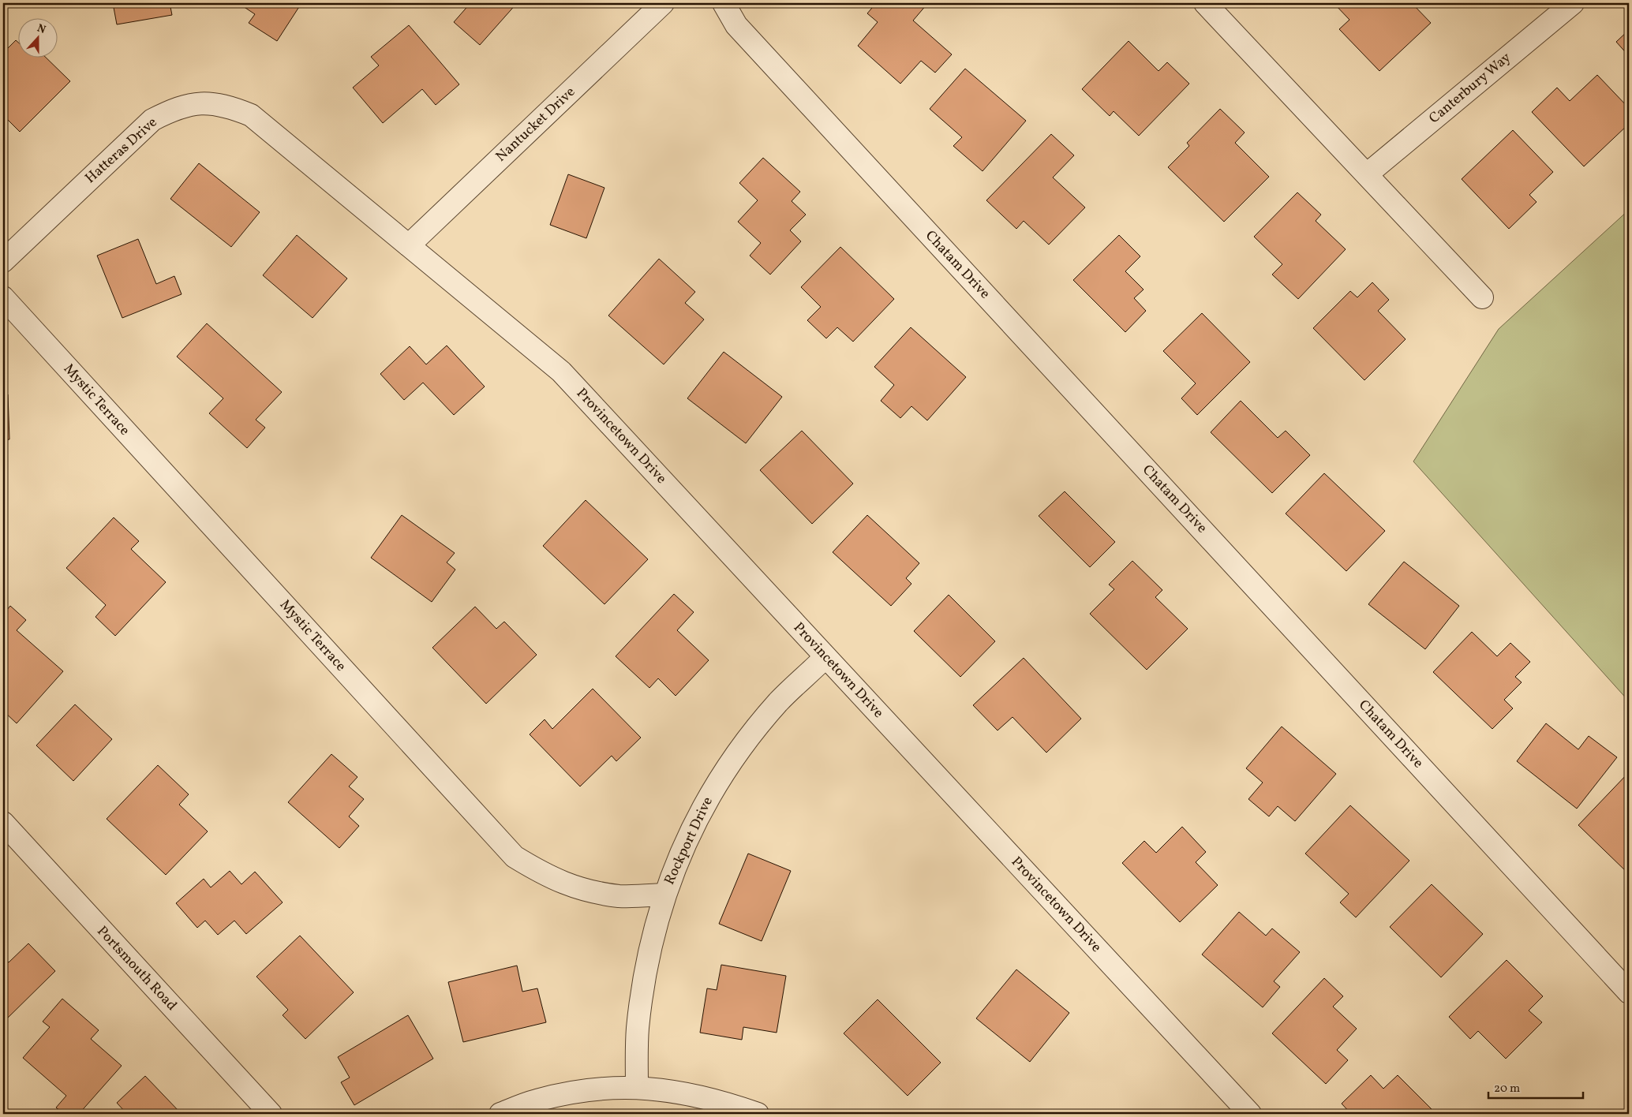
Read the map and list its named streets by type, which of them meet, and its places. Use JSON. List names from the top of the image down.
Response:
{
  "streets": {
    "street": [
      "Canterbury Way",
      "Nantucket Drive",
      "Hatteras Drive",
      "Chatam Drive",
      "Mystic Terrace",
      "Provincetown Drive",
      "Rockport Drive",
      "Portsmouth Road"
    ]
  },
  "crossings": [
    ["Nantucket Drive", "Hatteras Drive"],
    ["Nantucket Drive", "Provincetown Drive"],
    ["Hatteras Drive", "Provincetown Drive"],
    ["Mystic Terrace", "Rockport Drive"],
    ["Provincetown Drive", "Rockport Drive"]
  ],
  "scale_bar": "20 m",
  "north": "top"
}
